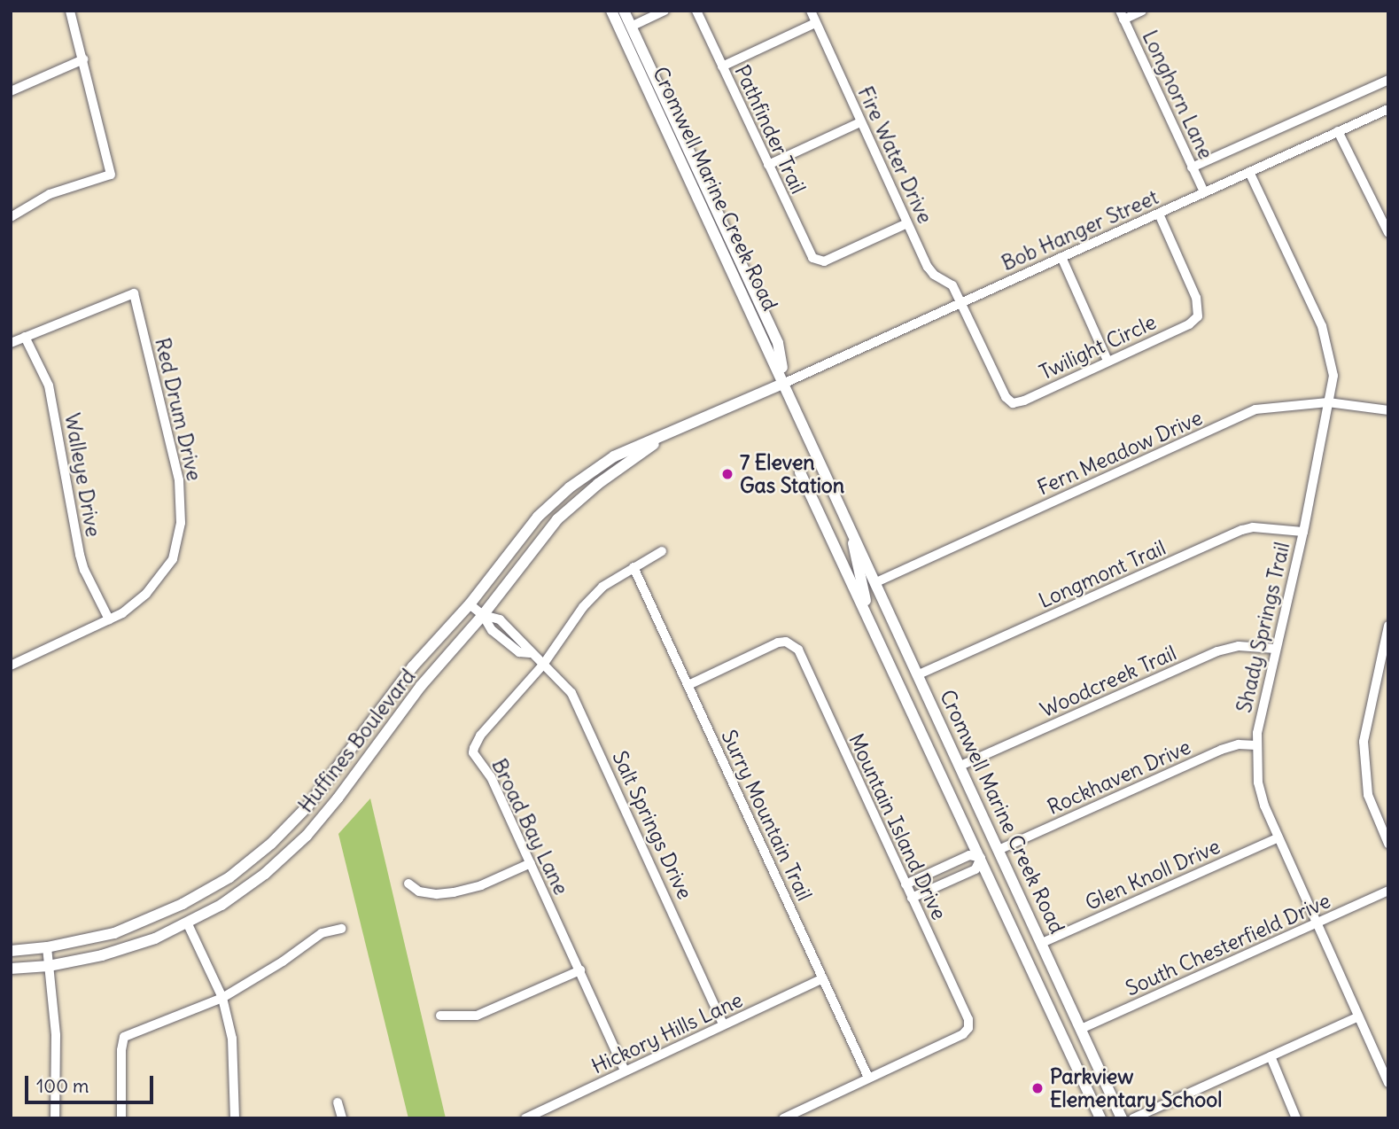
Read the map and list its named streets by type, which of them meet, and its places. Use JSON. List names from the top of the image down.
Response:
{
  "streets": {
    "main road": ["Cromwell Marine Creek Road", "Huffines Boulevard"],
    "street": [
      "Longhorn Lane",
      "Pathfinder Trail",
      "Fire Water Drive",
      "Bob Hanger Street",
      "Twilight Circle",
      "Red Drum Drive",
      "Fern Meadow Drive",
      "Walleye Drive",
      "Longmont Trail",
      "Shady Springs Trail",
      "Woodcreek Trail",
      "Rockhaven Drive",
      "Surry Mountain Trail",
      "Salt Springs Drive",
      "Broad Bay Lane",
      "Mountain Island Drive",
      "Glen Knoll Drive",
      "South Chesterfield Drive",
      "Hickory Hills Lane"
    ]
  },
  "crossings": [
    ["Longhorn Lane", "Bob Hanger Street"],
    ["Pathfinder Trail", "Fire Water Drive"],
    ["Fire Water Drive", "Bob Hanger Street"],
    ["Fire Water Drive", "Twilight Circle"],
    ["Cromwell Marine Creek Road", "Bob Hanger Street"],
    ["Cromwell Marine Creek Road", "Fern Meadow Drive"],
    ["Cromwell Marine Creek Road", "Longmont Trail"],
    ["Cromwell Marine Creek Road", "Woodcreek Trail"],
    ["Cromwell Marine Creek Road", "Huffines Boulevard"],
    ["Cromwell Marine Creek Road", "Rockhaven Drive"],
    ["Cromwell Marine Creek Road", "Glen Knoll Drive"],
    ["Cromwell Marine Creek Road", "South Chesterfield Drive"],
    ["Bob Hanger Street", "Twilight Circle"],
    ["Bob Hanger Street", "Shady Springs Trail"],
    ["Bob Hanger Street", "Huffines Boulevard"],
    ["Red Drum Drive", "Walleye Drive"],
    ["Fern Meadow Drive", "Shady Springs Trail"],
    ["Longmont Trail", "Shady Springs Trail"],
    ["Shady Springs Trail", "Woodcreek Trail"],
    ["Shady Springs Trail", "Rockhaven Drive"],
    ["Shady Springs Trail", "Glen Knoll Drive"],
    ["Shady Springs Trail", "South Chesterfield Drive"],
    ["Huffines Boulevard", "Salt Springs Drive"],
    ["Surry Mountain Trail", "Broad Bay Lane"],
    ["Surry Mountain Trail", "Mountain Island Drive"],
    ["Surry Mountain Trail", "Hickory Hills Lane"],
    ["Salt Springs Drive", "Broad Bay Lane"],
    ["Salt Springs Drive", "Hickory Hills Lane"],
    ["Broad Bay Lane", "Hickory Hills Lane"]
  ],
  "places": ["7 Eleven Gas Station", "Parkview Elementary School"],
  "scale_bar": "100 m"
}
